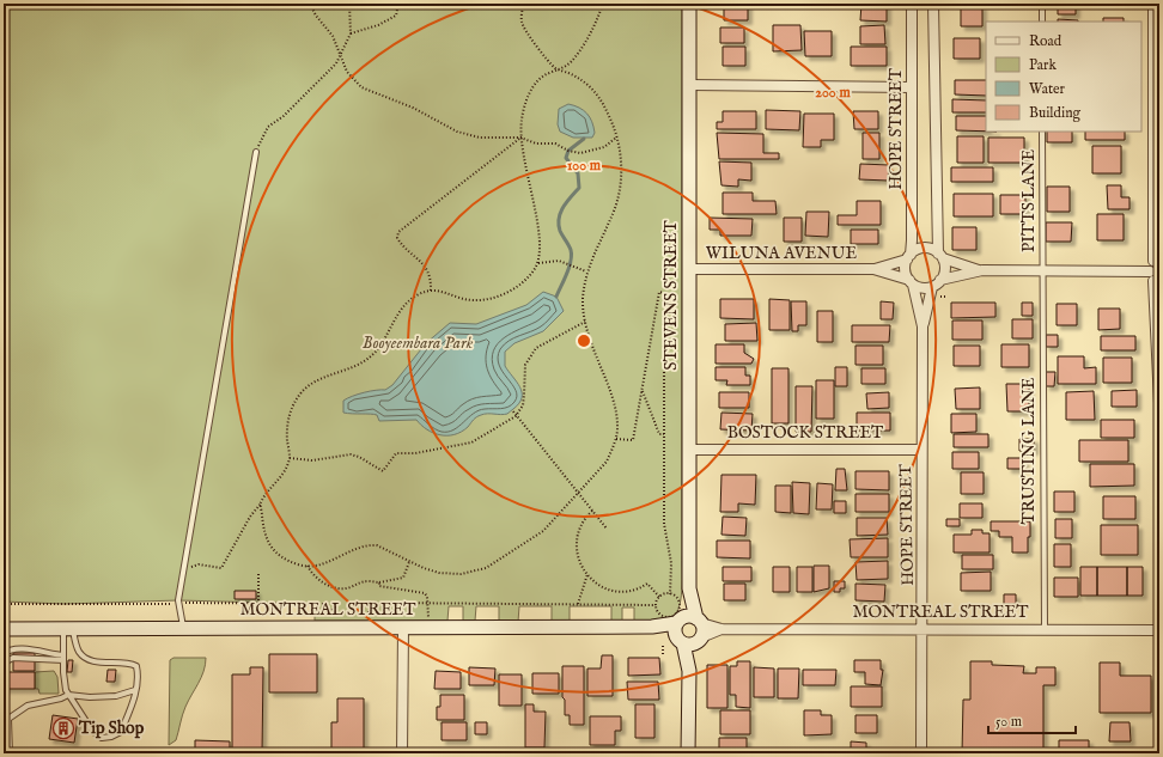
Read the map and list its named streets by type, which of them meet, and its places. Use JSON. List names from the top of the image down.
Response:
{
  "streets": {
    "street": [
      "HOPE STREET",
      "WILUNA AVENUE",
      "STEVENS STREET",
      "BOSTOCK STREET",
      "MONTREAL STREET"
    ],
    "lane": ["PITTS LANE", "TRUSTING LANE"]
  },
  "crossings": [
    ["HOPE STREET", "WILUNA AVENUE"],
    ["HOPE STREET", "BOSTOCK STREET"],
    ["HOPE STREET", "MONTREAL STREET"],
    ["PITTS LANE", "TRUSTING LANE"],
    ["WILUNA AVENUE", "STEVENS STREET"],
    ["STEVENS STREET", "BOSTOCK STREET"],
    ["STEVENS STREET", "MONTREAL STREET"],
    ["TRUSTING LANE", "MONTREAL STREET"]
  ],
  "parks": ["Booyeembara Park"],
  "places": {
    "building": ["Tip Shop"]
  },
  "legend": [
    "Road",
    "Park",
    "Water",
    "Building"
  ],
  "scale_bar": "50 m",
  "rings": ["200 m", "100 m"]
}
